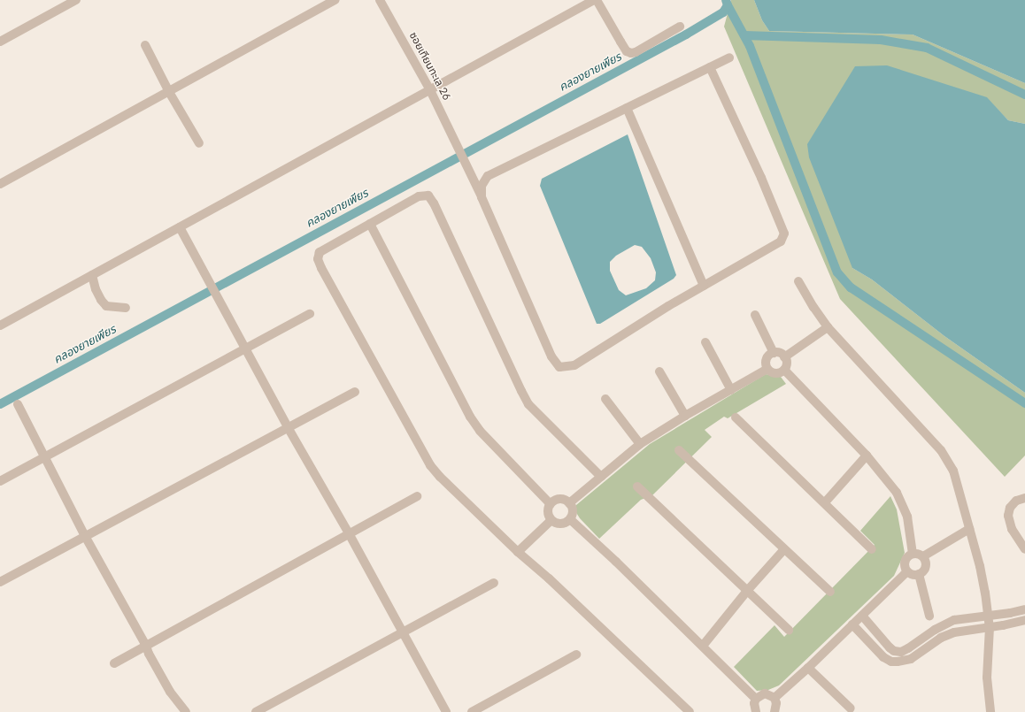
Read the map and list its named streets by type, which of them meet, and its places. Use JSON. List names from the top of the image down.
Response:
{
  "streets": {
    "street": ["ซอยเทียนทะเล 26"]
  },
  "water": ["คลองยายเพียร"]
}
